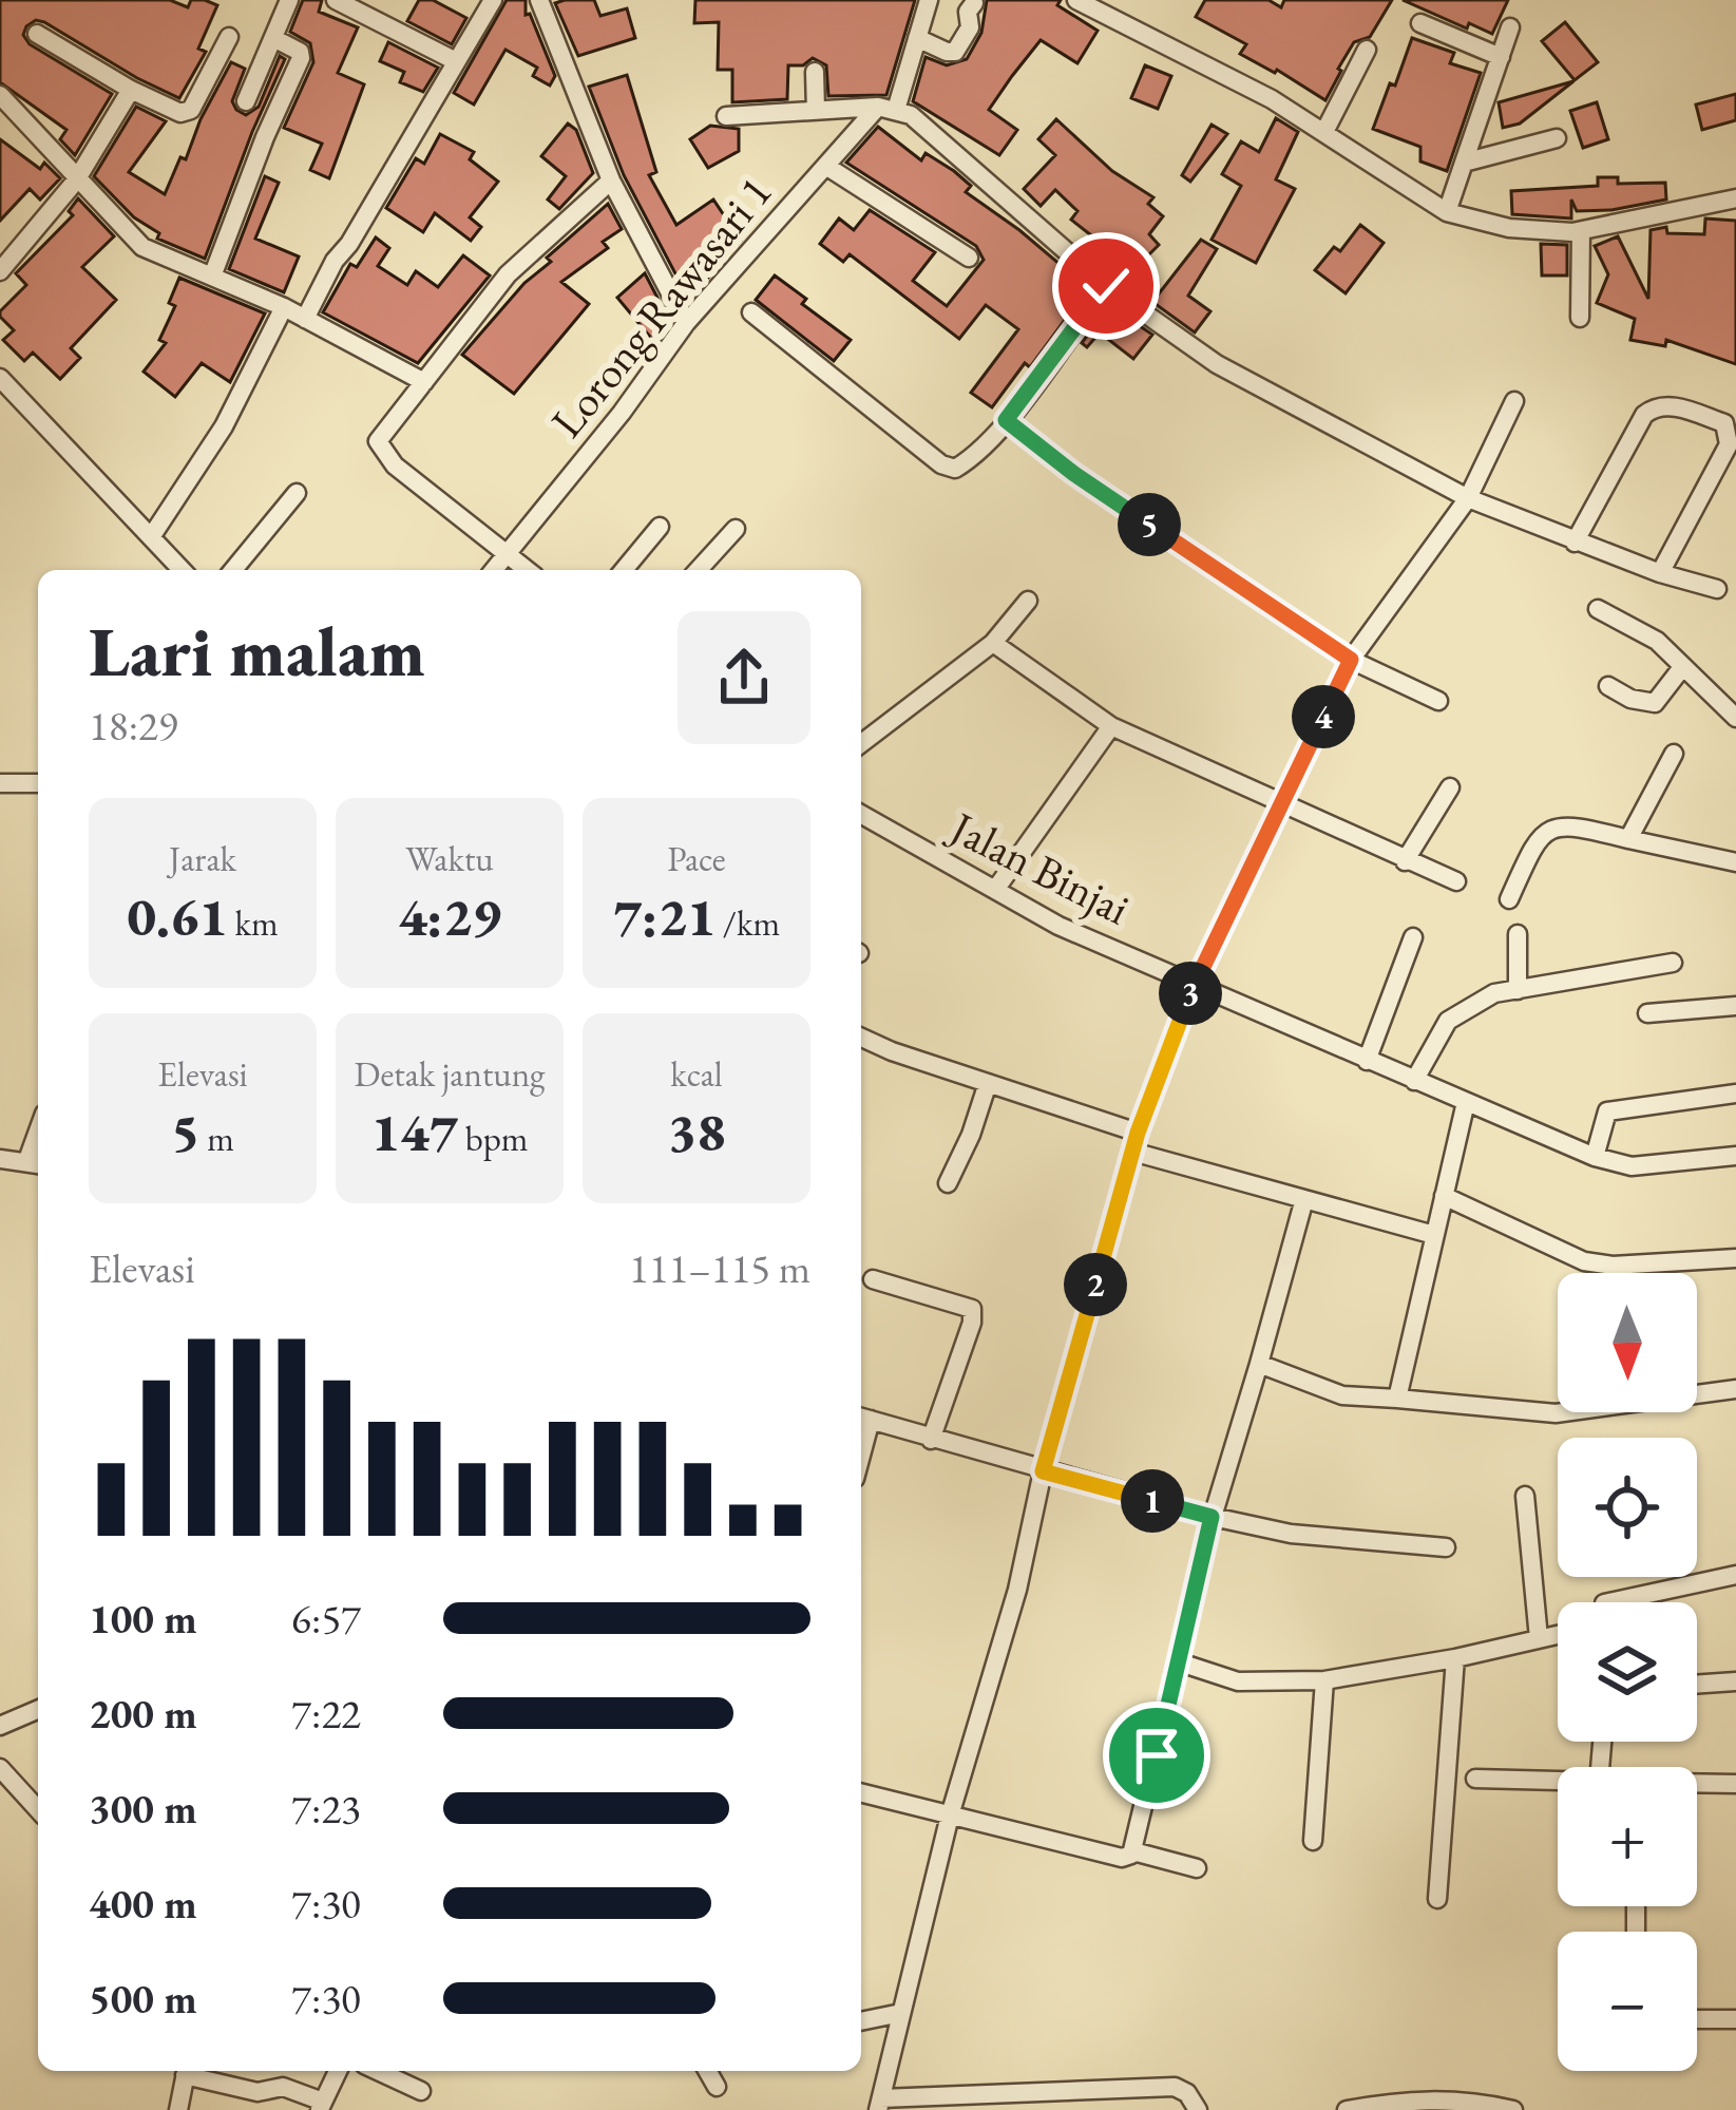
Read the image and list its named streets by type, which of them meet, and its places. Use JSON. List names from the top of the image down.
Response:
{
  "streets": {
    "street": ["Lorong Rawasari 1", "Jalan Binjai"]
  },
  "north": "bottom",
  "page": {
    "pins": [
      "5",
      "4",
      "3",
      "2",
      "1"
    ],
    "heading": ["Lari malam", "18:29"],
    "stats": [
      ["Jarak", "0.61 km"],
      ["Waktu", "4:29"],
      ["Pace", "7:21 /km"],
      ["Elevasi", "5 m"],
      ["Detak jantung", "147 bpm"],
      ["kcal", "38"]
    ],
    "chart": ["Elevasi", "111–115 m"],
    "map_buttons": ["+", "−"],
    "list": [
      {
        "name": "100 m",
        "note": "6:57"
      },
      {
        "name": "200 m",
        "note": "7:22"
      },
      {
        "name": "300 m",
        "note": "7:23"
      },
      {
        "name": "400 m",
        "note": "7:30"
      },
      {
        "name": "500 m",
        "note": "7:30"
      }
    ]
  }
}
